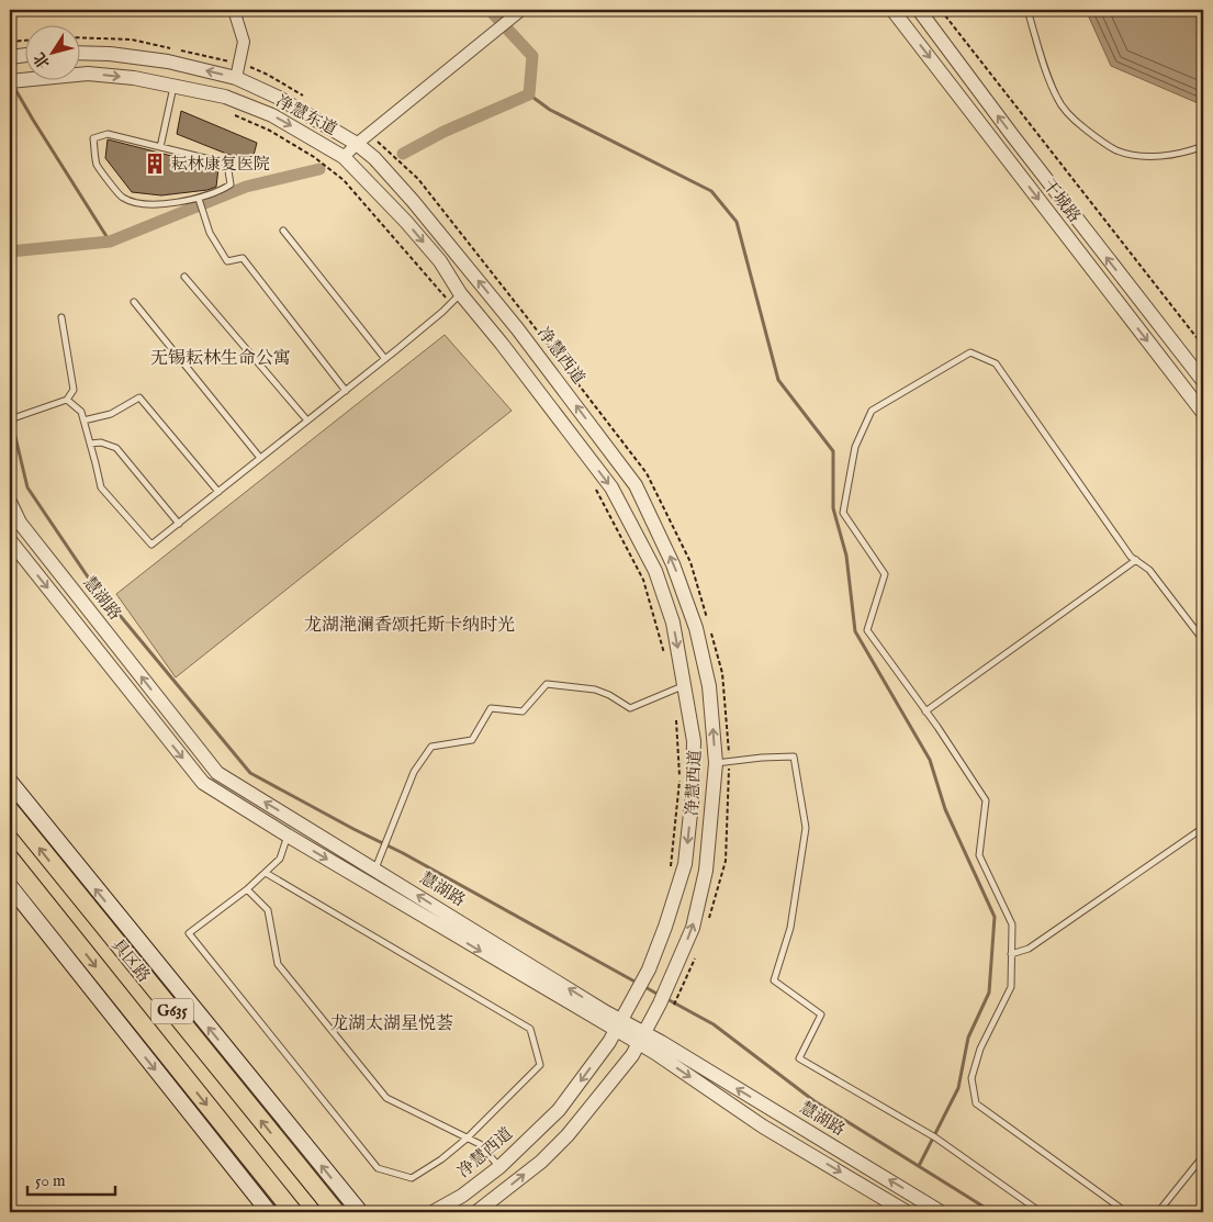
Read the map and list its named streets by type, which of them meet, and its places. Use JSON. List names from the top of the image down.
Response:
{
  "streets": {
    "highway": ["具区路", "G635"],
    "street": [
      "净慧东道",
      "干城路",
      "净慧西道",
      "慧湖路"
    ]
  },
  "crossings": [
    ["净慧东道", "净慧西道"],
    ["净慧西道", "慧湖路"]
  ],
  "districts": ["无锡耘林生命公寓", "龙湖滟澜香颂托斯卡纳时光", "龙湖太湖星悦荟"],
  "places": {
    "building": ["耘林康复医院"]
  },
  "scale_bar": "50 m",
  "north": "bottom left"
}
